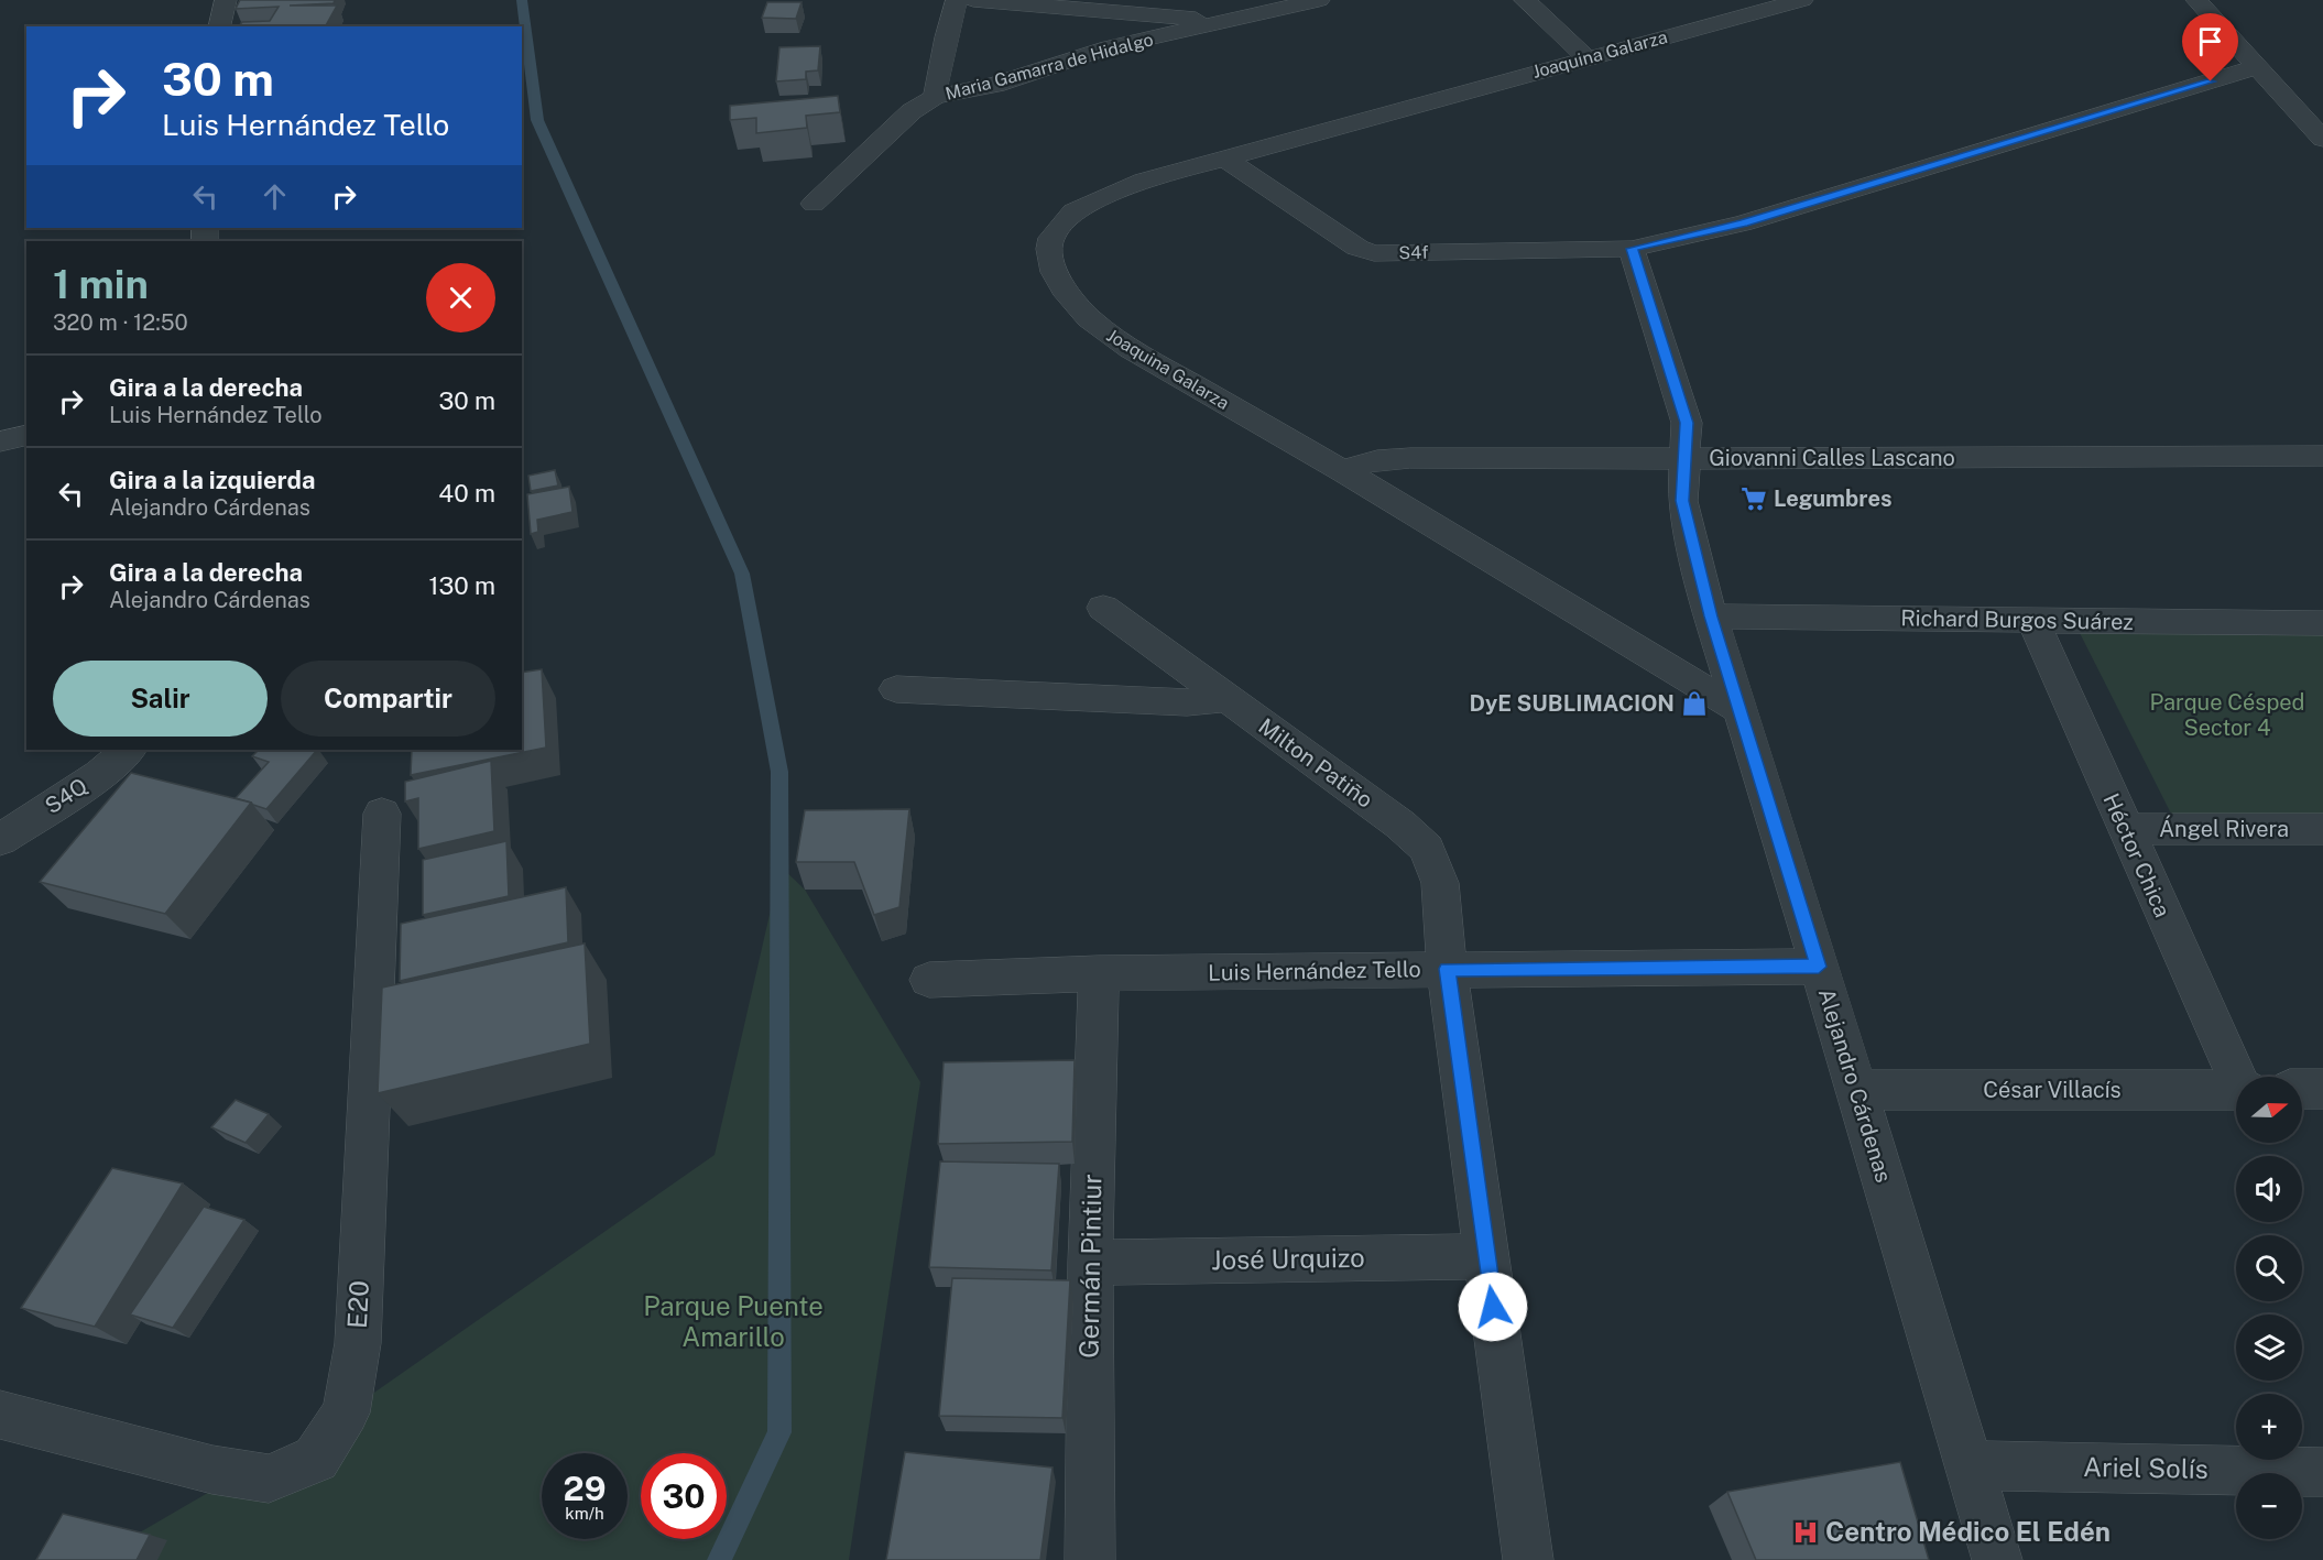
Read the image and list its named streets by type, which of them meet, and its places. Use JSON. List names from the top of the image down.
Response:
{
  "streets": {
    "street": [
      "Joaquina Galarza",
      "Maria Gamarra de Hidalgo",
      "S4f",
      "Giovanni Calles Lascano",
      "Richard Burgos Suárez",
      "Milton Patiño",
      "S4Q",
      "Ángel Rivera",
      "Héctor Chica",
      "Luis Hernández Tello",
      "Alejandro Cárdenas",
      "César Villacís",
      "José Urquizo",
      "Germán Pintiur",
      "E20",
      "Ariel Solís"
    ]
  },
  "crossings": [
    ["Joaquina Galarza", "S4f"],
    ["Joaquina Galarza", "Giovanni Calles Lascano"],
    ["Joaquina Galarza", "Alejandro Cárdenas"],
    ["S4f", "Alejandro Cárdenas"],
    ["Giovanni Calles Lascano", "Alejandro Cárdenas"],
    ["Richard Burgos Suárez", "Héctor Chica"],
    ["Richard Burgos Suárez", "Alejandro Cárdenas"],
    ["Milton Patiño", "Luis Hernández Tello"],
    ["Milton Patiño", "José Urquizo"],
    ["Ángel Rivera", "Héctor Chica"],
    ["Luis Hernández Tello", "Alejandro Cárdenas"],
    ["Luis Hernández Tello", "Germán Pintiur"],
    ["Alejandro Cárdenas", "César Villacís"],
    ["Alejandro Cárdenas", "Ariel Solís"],
    ["José Urquizo", "Germán Pintiur"]
  ],
  "parks": ["Parque Césped Sector 4", "Parque Puente Amarillo"],
  "places": {
    "supermarket": ["Legumbres"],
    "shop": ["DyE SUBLIMACION"],
    "hospital": ["Centro Médico El Edén"]
  },
  "north": "right",
  "page": {
    "turn": ["30 m", "Luis Hernández Tello"],
    "heading": ["1 min", "320 m · 12:50"],
    "list": [
      {
        "name": "Gira a la derecha",
        "note": "Luis Hernández Tello",
        "value": "30 m"
      },
      {
        "name": "Gira a la izquierda",
        "note": "Alejandro Cárdenas",
        "value": "40 m"
      },
      {
        "name": "Gira a la derecha",
        "note": "Alejandro Cárdenas",
        "value": "130 m"
      }
    ],
    "buttons": ["Salir", "Compartir"],
    "map_buttons": ["+", "−"],
    "speed": "29 km/h",
    "limit": "30"
  }
}
